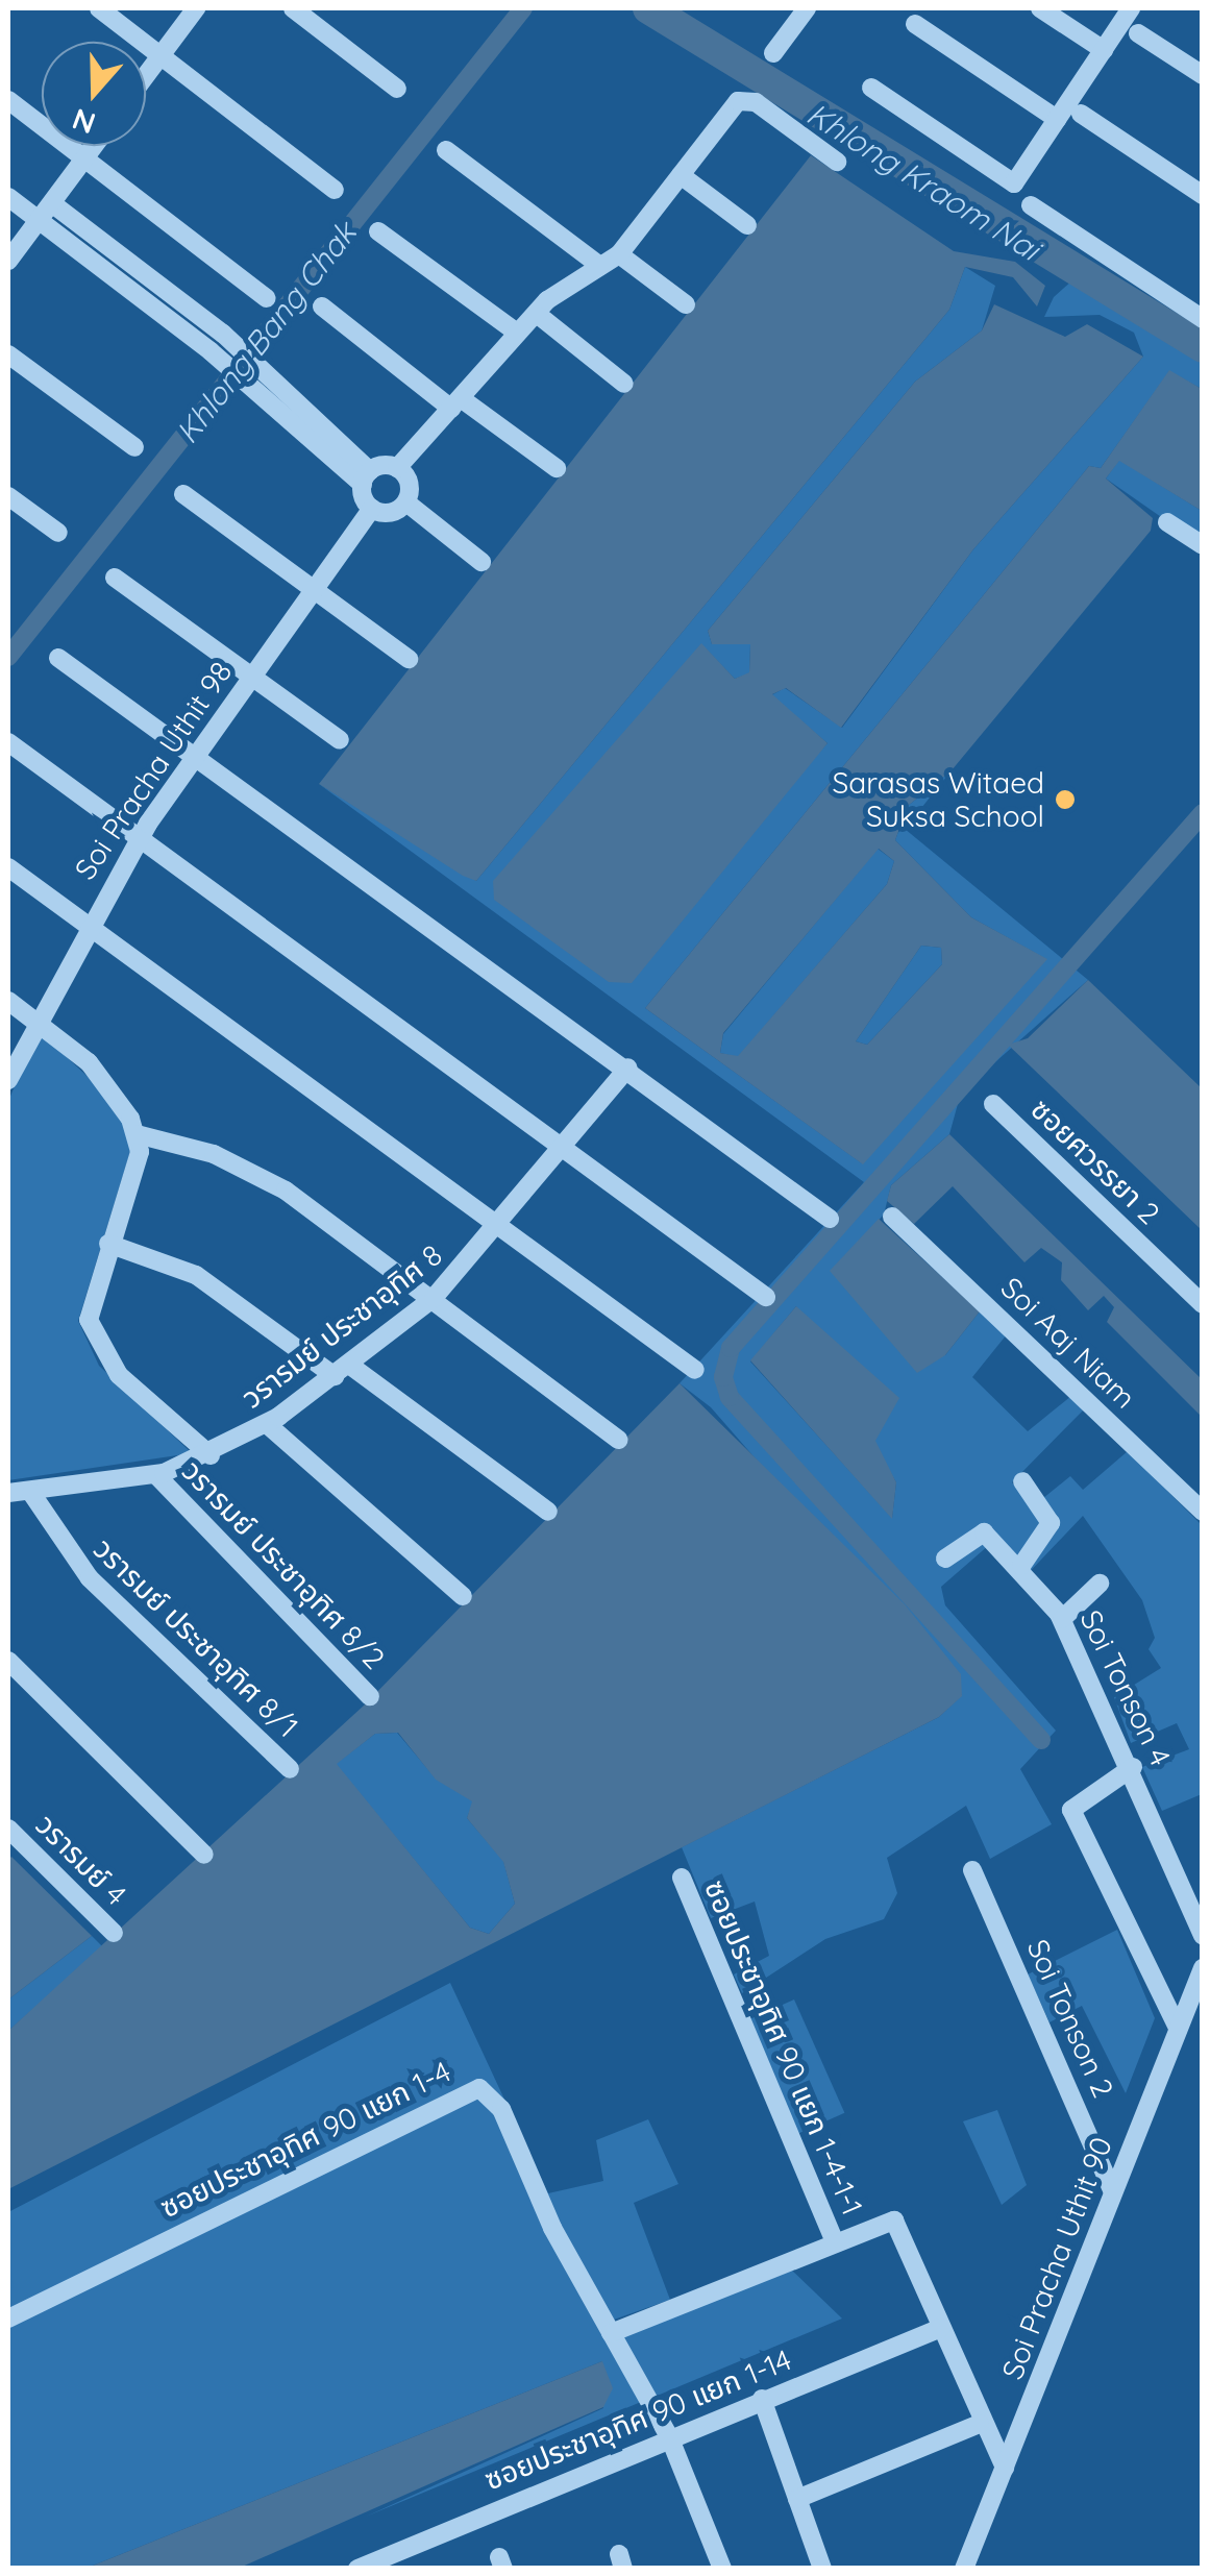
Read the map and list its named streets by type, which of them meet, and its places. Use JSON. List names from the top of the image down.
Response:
{
  "streets": {
    "street": [
      "Soi Pracha Uthit 98",
      "ซอยศวรรยา 2",
      "วรารมย์ ประชาอุทิศ 8",
      "Soi Aaj Niam",
      "วรารมย์ ประชาอุทิศ 8/2",
      "วรารมย์ ประชาอุทิศ 8/1",
      "Soi Tonson 4",
      "วรารมย์ 4",
      "Soi Tonson 2",
      "ซอยประชาอุทิศ 90 แยก 1-4-1-1",
      "ซอยประชาอุทิศ 90 แยก 1-4",
      "Soi Pracha Uthit 90",
      "ซอยประชาอุทิศ 90 แยก 1-14"
    ]
  },
  "crossings": [
    ["วรารมย์ ประชาอุทิศ 8", "วรารมย์ ประชาอุทิศ 8/2"],
    ["วรารมย์ ประชาอุทิศ 8", "วรารมย์ ประชาอุทิศ 8/1"],
    ["Soi Tonson 2", "Soi Pracha Uthit 90"],
    ["ซอยประชาอุทิศ 90 แยก 1-4", "ซอยประชาอุทิศ 90 แยก 1-14"]
  ],
  "water": ["Khlong Kraom Nai", "Khlong Bang Chak"],
  "places": ["Sarasas Witaed Suksa School"],
  "north": "bottom"
}
